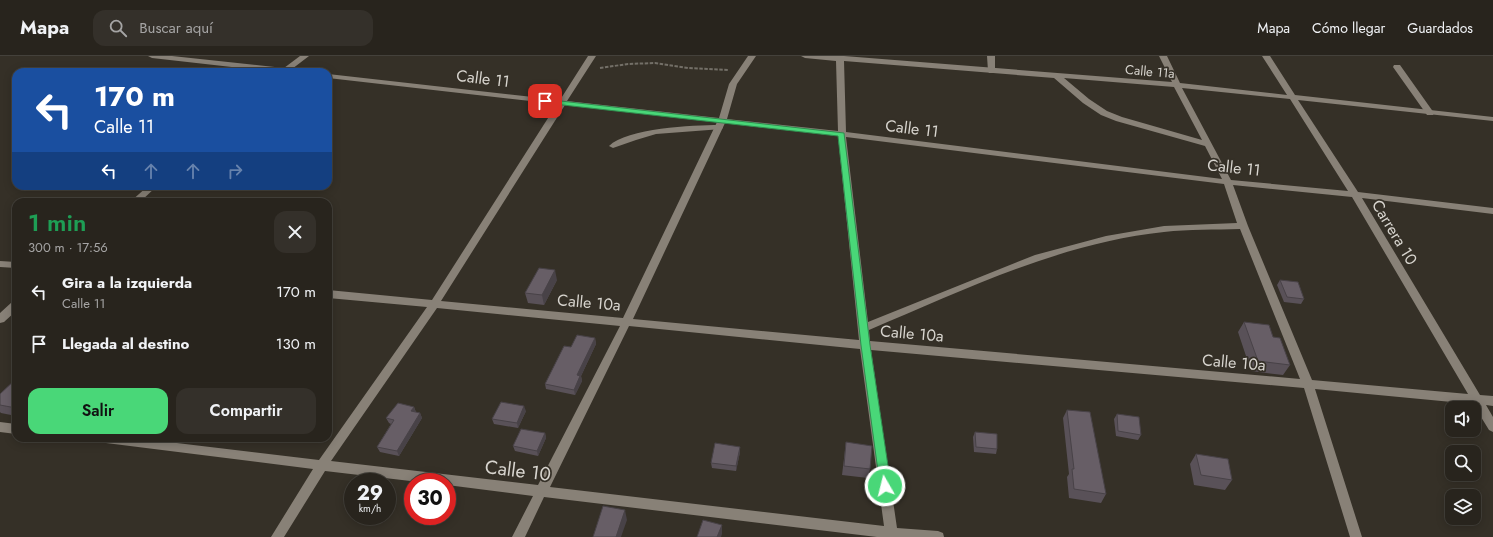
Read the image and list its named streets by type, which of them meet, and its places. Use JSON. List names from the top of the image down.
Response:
{
  "streets": {
    "street": [
      "Calle 11a",
      "Calle 11",
      "Carrera 10",
      "Calle 10a",
      "Calle 10"
    ]
  },
  "crossings": [
    ["Calle 11a", "Carrera 10"],
    ["Calle 11", "Carrera 10"],
    ["Carrera 10", "Calle 10a"]
  ],
  "page": {
    "header": "Mapa",
    "search": "Buscar aquí",
    "nav": ["Mapa", "Cómo llegar", "Guardados"],
    "turn": ["170 m", "Calle 11"],
    "heading": ["1 min", "300 m · 17:56"],
    "list": [
      {
        "name": "Gira a la izquierda",
        "note": "Calle 11",
        "value": "170 m"
      },
      {
        "name": "Llegada al destino",
        "value": "130 m"
      }
    ],
    "buttons": ["Salir", "Compartir"],
    "speed": "29 km/h",
    "limit": "30"
  }
}
